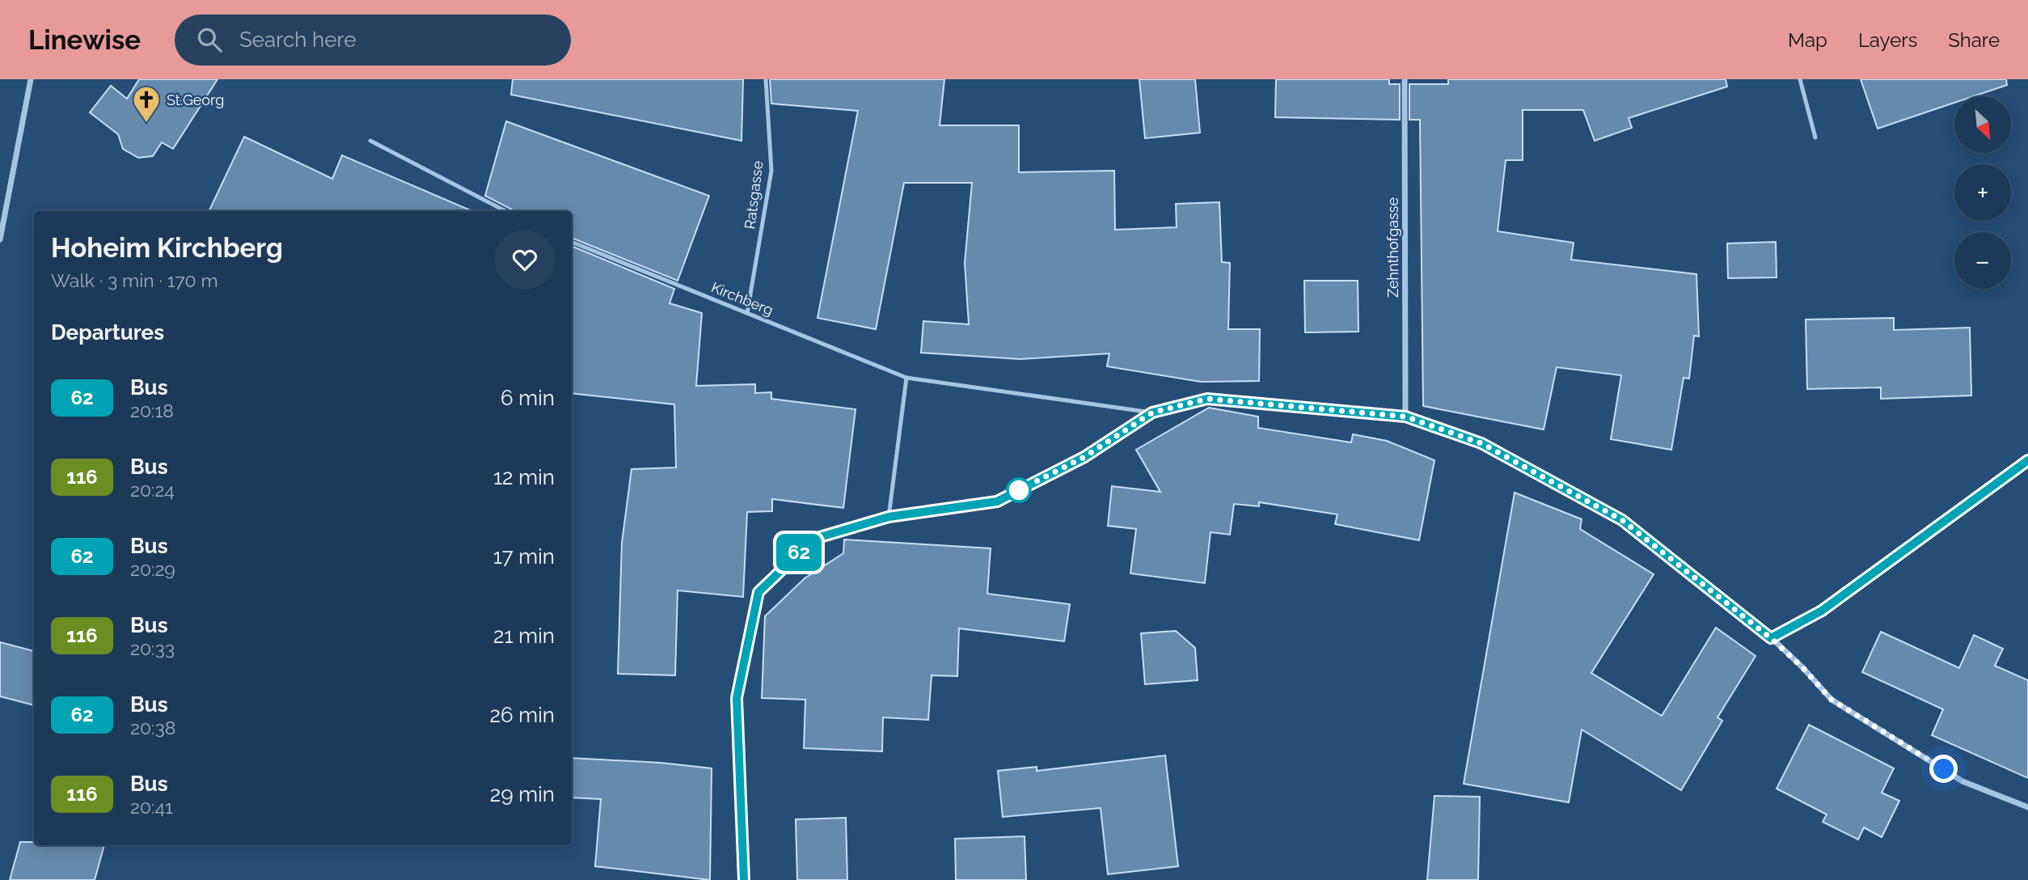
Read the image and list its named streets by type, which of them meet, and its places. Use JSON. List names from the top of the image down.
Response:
{
  "streets": {
    "street": ["Zehnthofgasse"],
    "lane": ["Ratsgasse", "Kirchberg"]
  },
  "crossings": [
    ["Ratsgasse", "Kirchberg"]
  ],
  "places": {
    "church": ["St.Georg"]
  },
  "lines": ["bus line 62"],
  "north": "bottom right",
  "page": {
    "header": "Linewise",
    "search": "Search here",
    "nav": ["Map", "Layers", "Share"],
    "on_map": "62",
    "map_buttons": ["+", "−"],
    "heading": [
      ["Hoheim Kirchberg", "Walk · 3 min · 170 m"],
      "Departures"
    ],
    "list": [
      {
        "mark": "62",
        "name": "Bus",
        "note": "20:18",
        "value": "6 min"
      },
      {
        "mark": "116",
        "name": "Bus",
        "note": "20:24",
        "value": "12 min"
      },
      {
        "mark": "62",
        "name": "Bus",
        "note": "20:29",
        "value": "17 min"
      },
      {
        "mark": "116",
        "name": "Bus",
        "note": "20:33",
        "value": "21 min"
      },
      {
        "mark": "62",
        "name": "Bus",
        "note": "20:38",
        "value": "26 min"
      },
      {
        "mark": "116",
        "name": "Bus",
        "note": "20:41",
        "value": "29 min"
      }
    ]
  }
}
